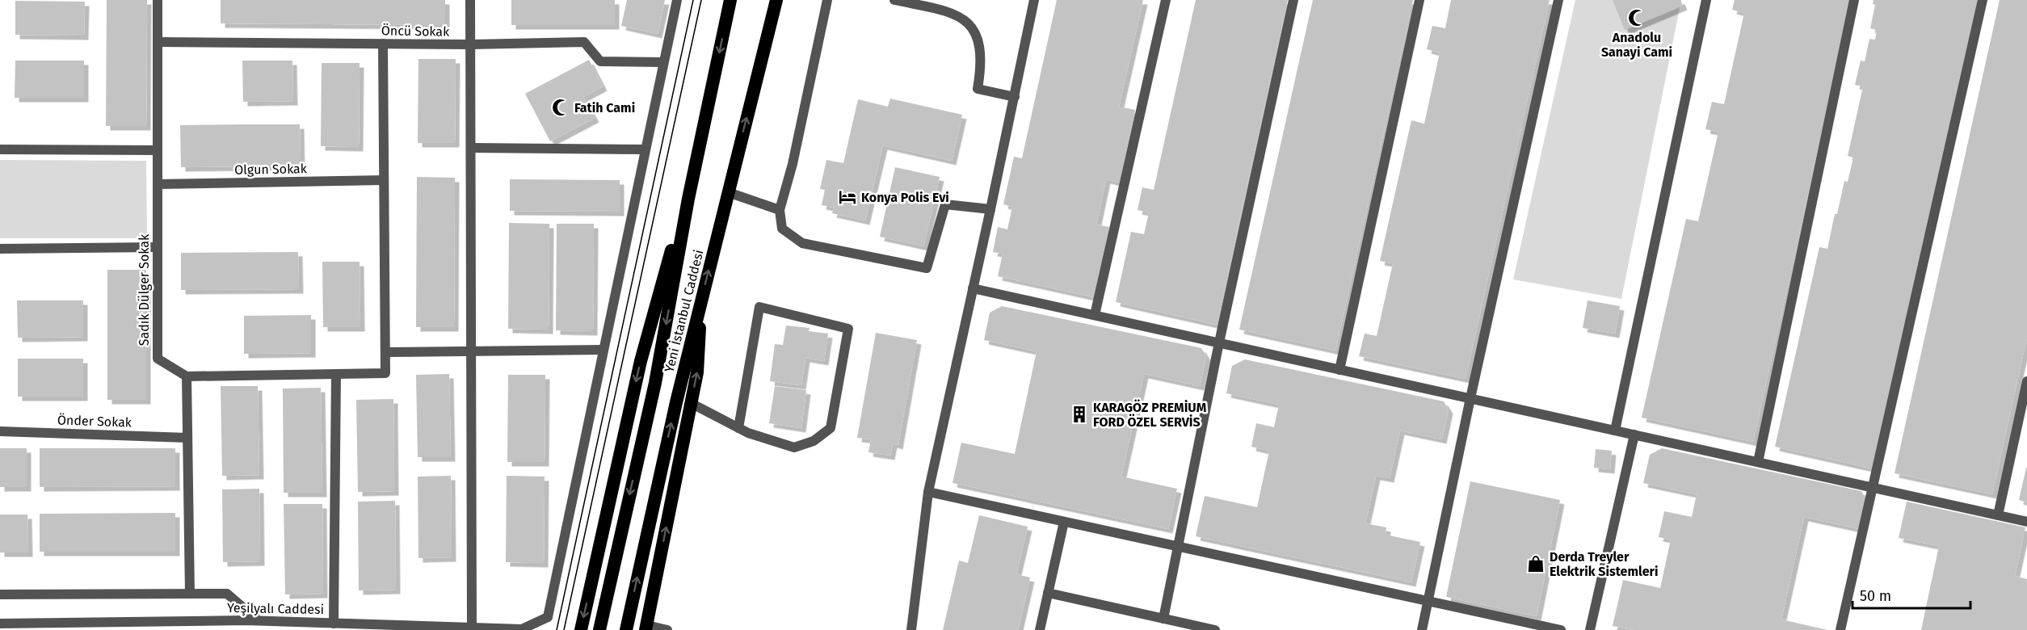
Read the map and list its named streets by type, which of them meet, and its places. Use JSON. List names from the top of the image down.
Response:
{
  "streets": {
    "highway": ["Yeni İstanbul Caddesi"],
    "street": [
      "Öncü Sokak",
      "Olgun Sokak",
      "Sadık Dülger Sokak",
      "Önder Sokak",
      "Yeşilyalı Caddesi"
    ]
  },
  "crossings": [
    ["Öncü Sokak", "Sadık Dülger Sokak"],
    ["Olgun Sokak", "Sadık Dülger Sokak"]
  ],
  "places": {
    "mosque": ["Anadolu Sanayi Cami", "Fatih Cami"],
    "hotel": ["Konya Polis Evi"],
    "building": ["KARAGÖZ PREMİUM FORD ÖZEL SERVİS"],
    "shop": ["Derda Treyler Elektrik Sistemleri"]
  },
  "scale_bar": "50 m"
}
